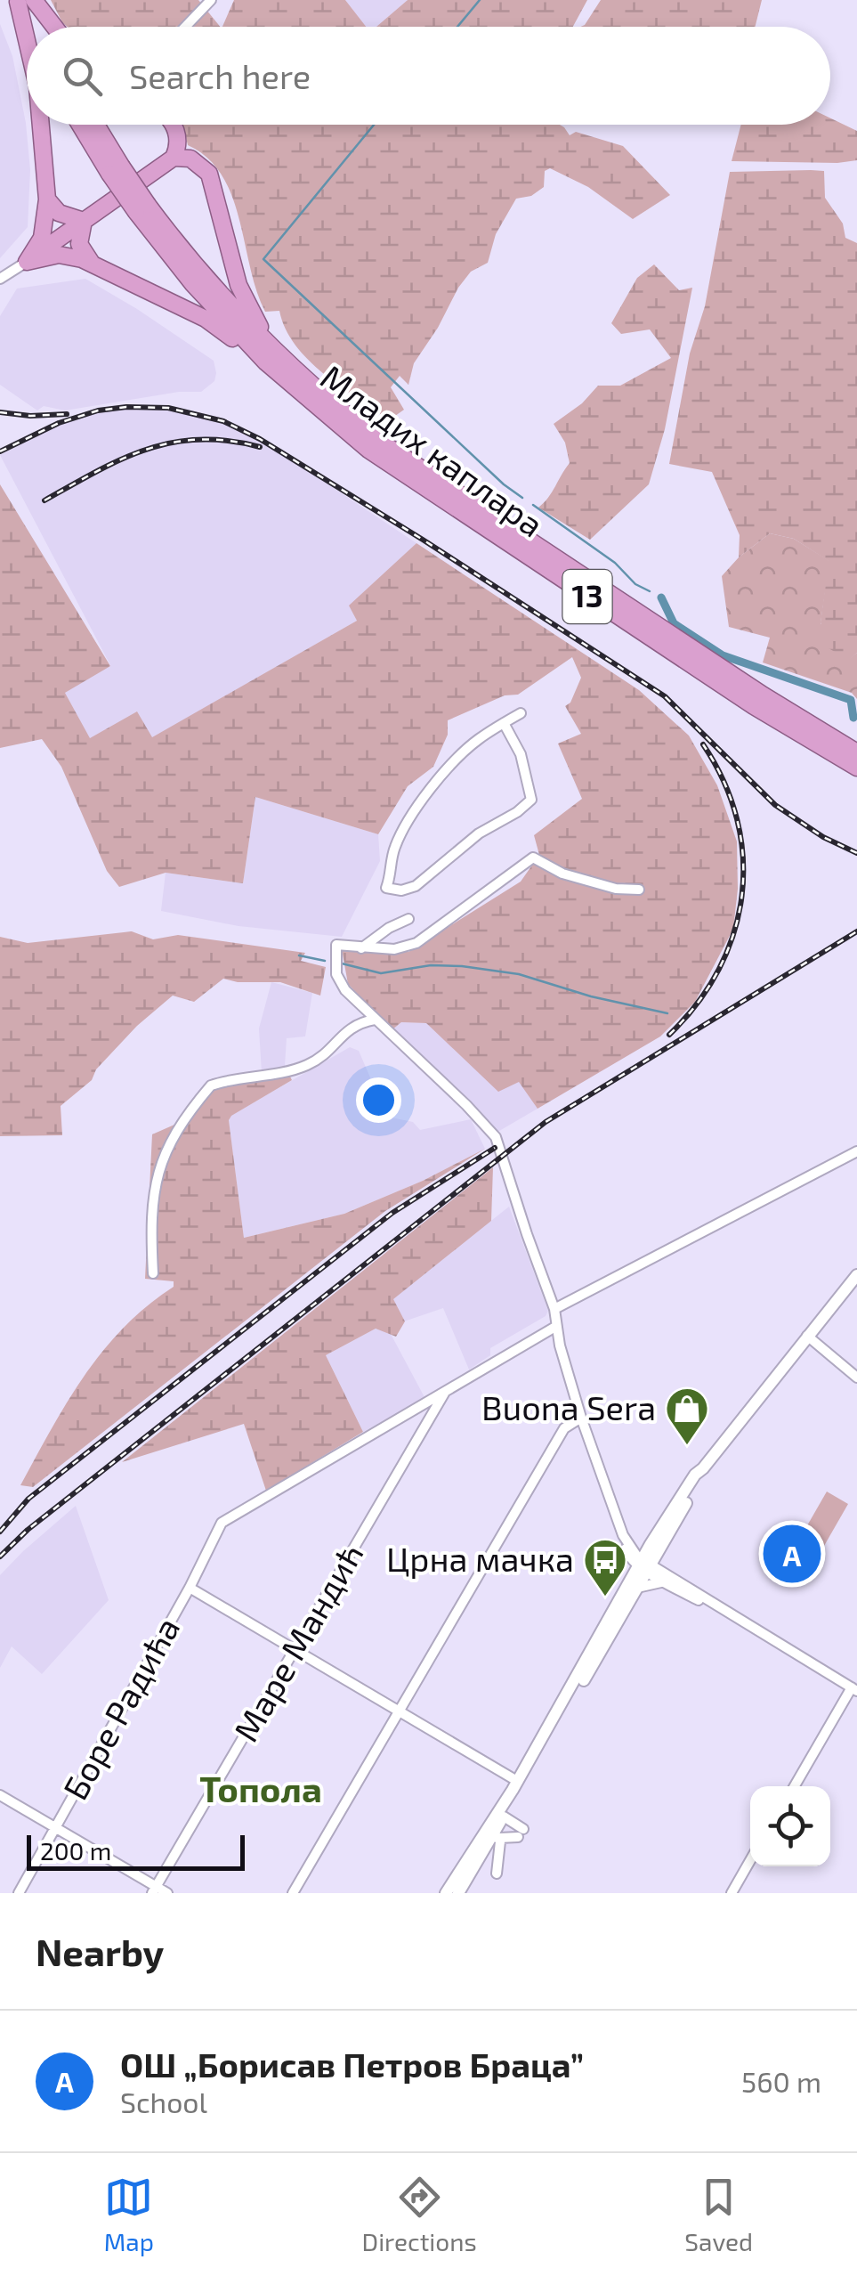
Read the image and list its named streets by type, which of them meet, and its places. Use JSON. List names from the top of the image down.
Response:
{
  "streets": {
    "highway": ["Младих каплара", "13"],
    "street": ["Маре Мандић", "Боре Радића"]
  },
  "crossings": [
    ["Младих каплара", "13"],
    ["Маре Мандић", "Боре Радића"]
  ],
  "districts": ["Топола"],
  "places": {
    "shop": ["Buona Sera"],
    "bus stop": ["Црна мачка"]
  },
  "scale_bar": "200 m",
  "page": {
    "search": "Search here",
    "pins": "A",
    "scale": "200 m",
    "heading": "Nearby",
    "list": [
      {
        "mark": "A",
        "name": "ОШ „Борисав Петров Браца”",
        "note": "School",
        "value": "560 m"
      }
    ],
    "nav": ["Map", "Directions", "Saved"]
  }
}
